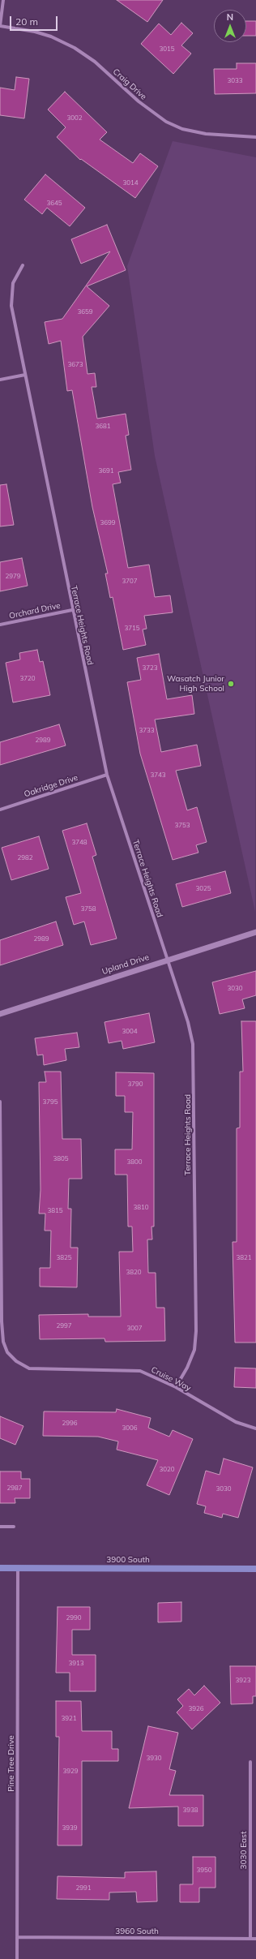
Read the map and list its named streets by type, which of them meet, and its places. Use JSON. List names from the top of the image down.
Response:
{
  "streets": {
    "main road": ["3900 South"],
    "street": [
      "Craig Drive",
      "Orchard Drive",
      "Terrace Heights Road",
      "Oakridge Drive",
      "Upland Drive",
      "Cruise Way",
      "Pine Tree Drive",
      "3030 East",
      "3960 South"
    ]
  },
  "crossings": [
    ["Orchard Drive", "Terrace Heights Road"],
    ["Terrace Heights Road", "Oakridge Drive"],
    ["Terrace Heights Road", "Upland Drive"],
    ["Terrace Heights Road", "Cruise Way"],
    ["3900 South", "Pine Tree Drive"],
    ["Pine Tree Drive", "3960 South"],
    ["3030 East", "3960 South"]
  ],
  "places": ["Wasatch Junior High School"],
  "house_numbers": [
    "3015",
    "3033",
    "3002",
    "3014",
    "3645",
    "3659",
    "3673",
    "3681",
    "3691",
    "3699",
    "2979",
    "3707",
    "3715",
    "3723",
    "3720",
    "3733",
    "2989",
    "3743",
    "3753",
    "3748",
    "2982",
    "3025",
    "3758",
    "2989",
    "3030",
    "3004",
    "3790",
    "3795",
    "3805",
    "3800",
    "3810",
    "3815",
    "3825",
    "3821",
    "3820",
    "2997",
    "3007",
    "2996",
    "3006",
    "3020",
    "2987",
    "3030",
    "2990",
    "3913",
    "3923",
    "3926",
    "3921",
    "3930",
    "3929",
    "3938",
    "3939",
    "3950",
    "2991"
  ],
  "scale_bar": "20 m",
  "north": "top"
}
